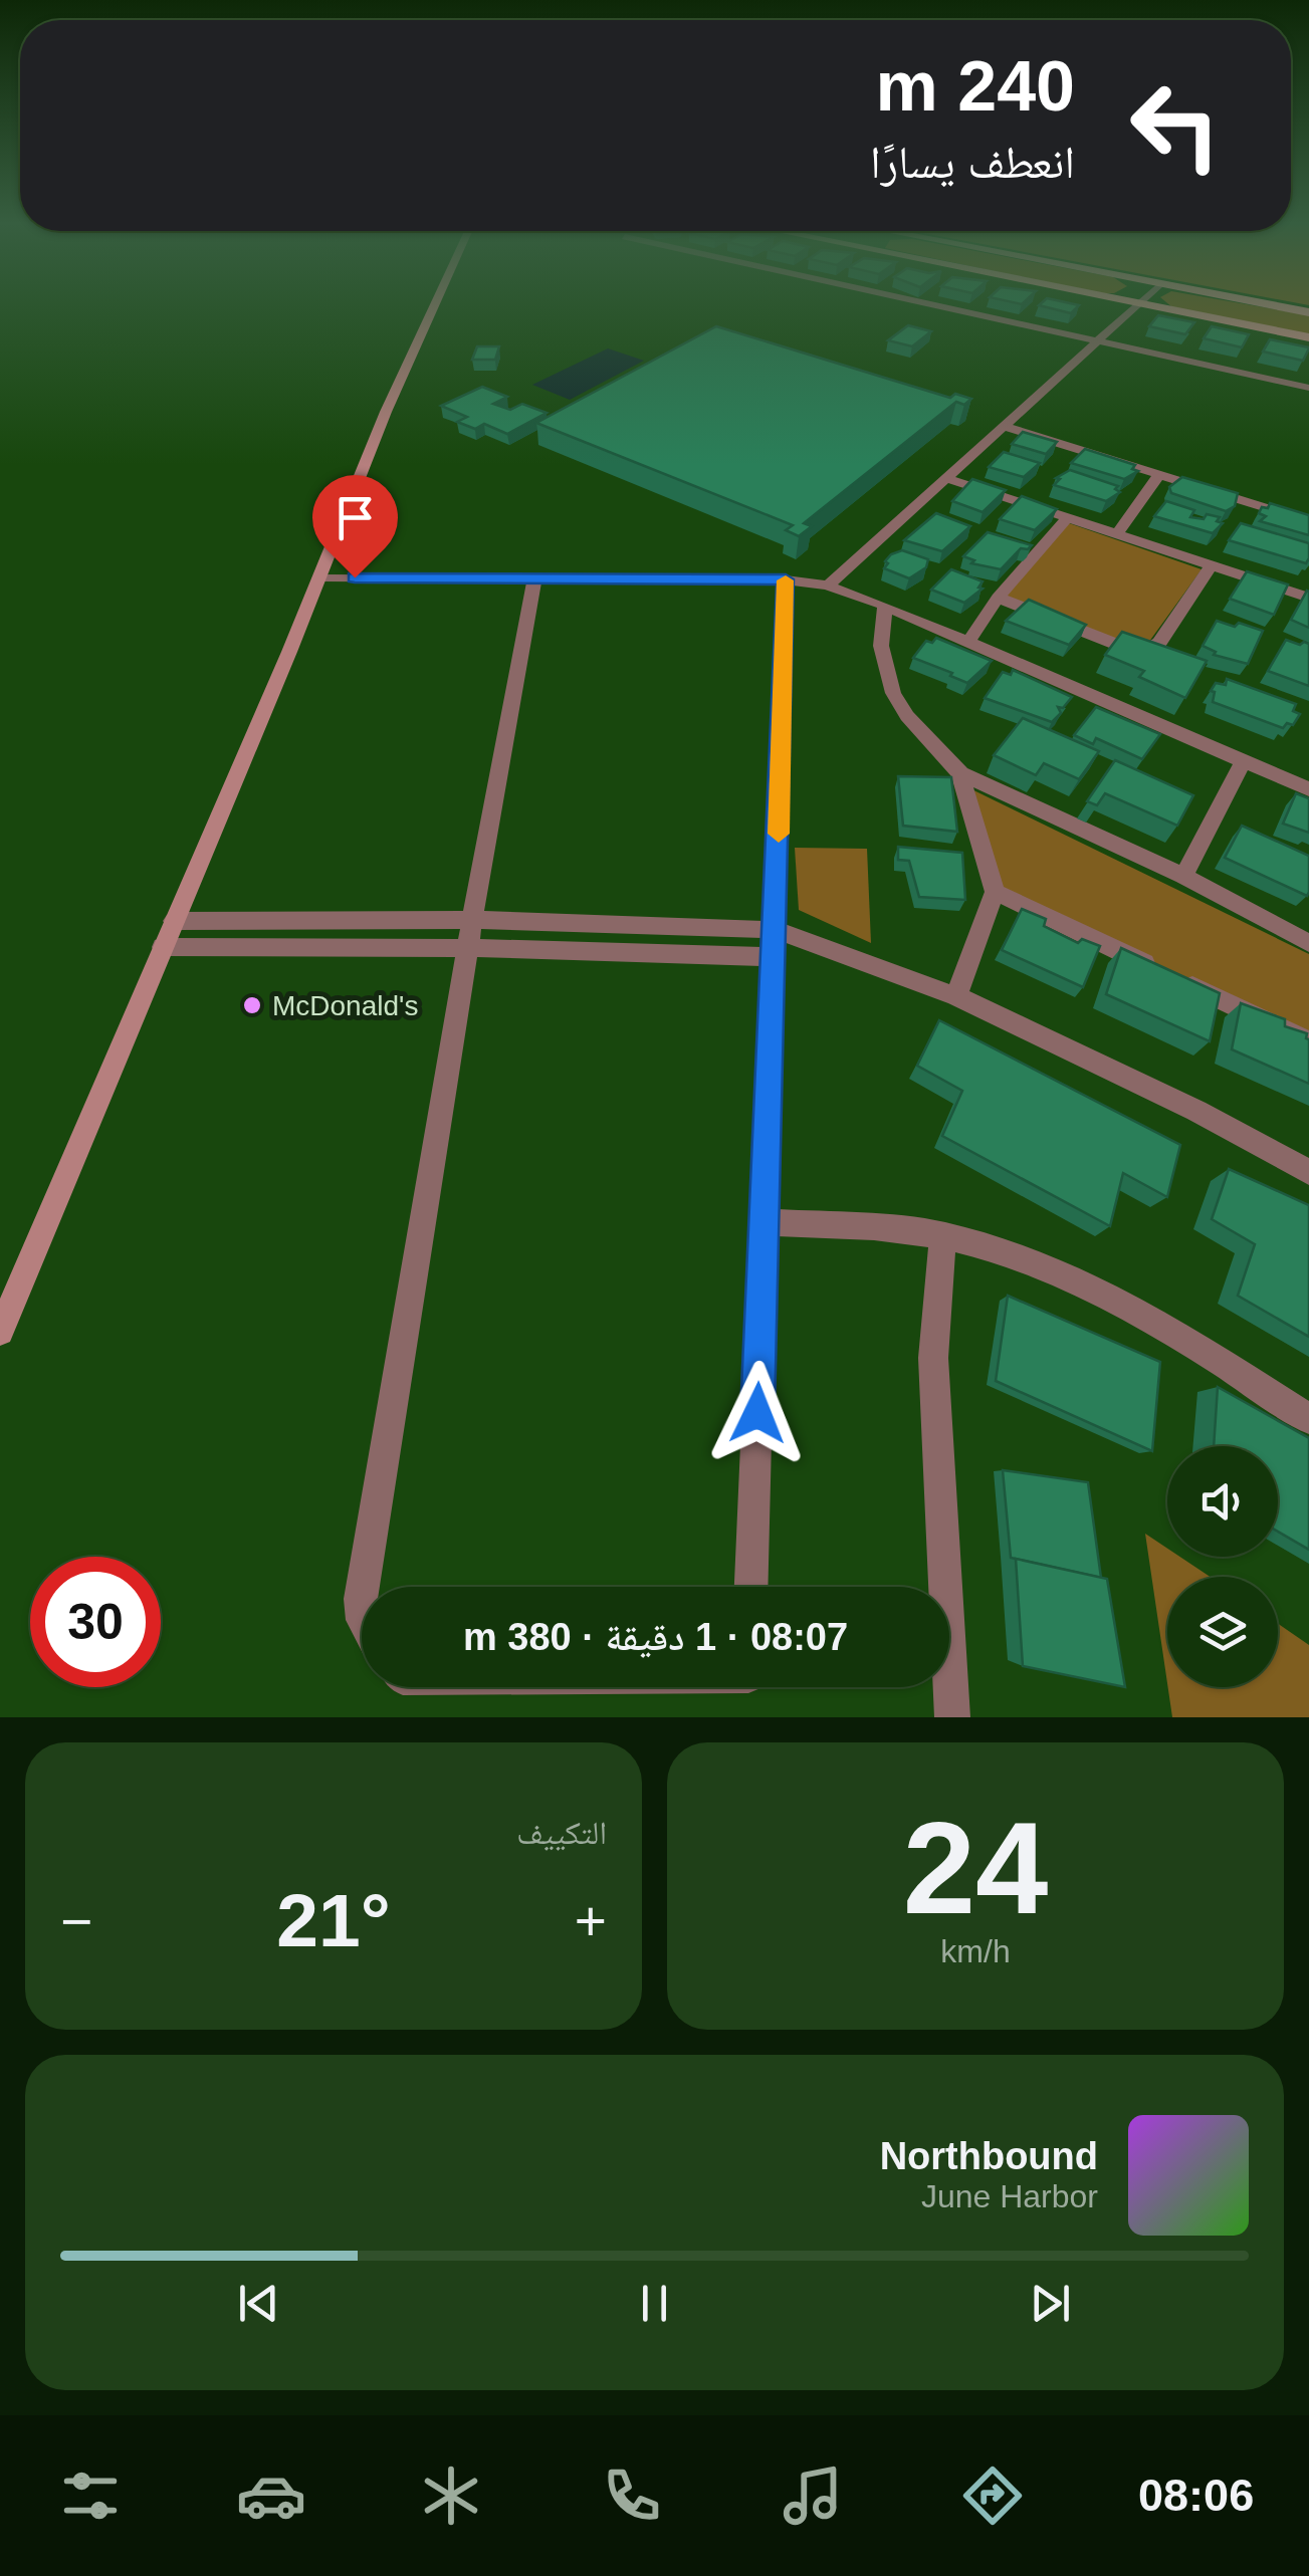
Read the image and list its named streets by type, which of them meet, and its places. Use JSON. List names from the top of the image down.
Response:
{
  "places": ["McDonald's"],
  "page": {
    "turn": ["240 m", "انعطف يسارًا"],
    "limit": "30",
    "trip": "08:07 · 1 دقيقة · 380 m",
    "tile": [
      ["24", "km/h"],
      "التكييف"
    ],
    "heat": ["−", "21°", "+"],
    "song": ["Northbound", "June Harbor"],
    "tabs": "08:06"
  }
}
